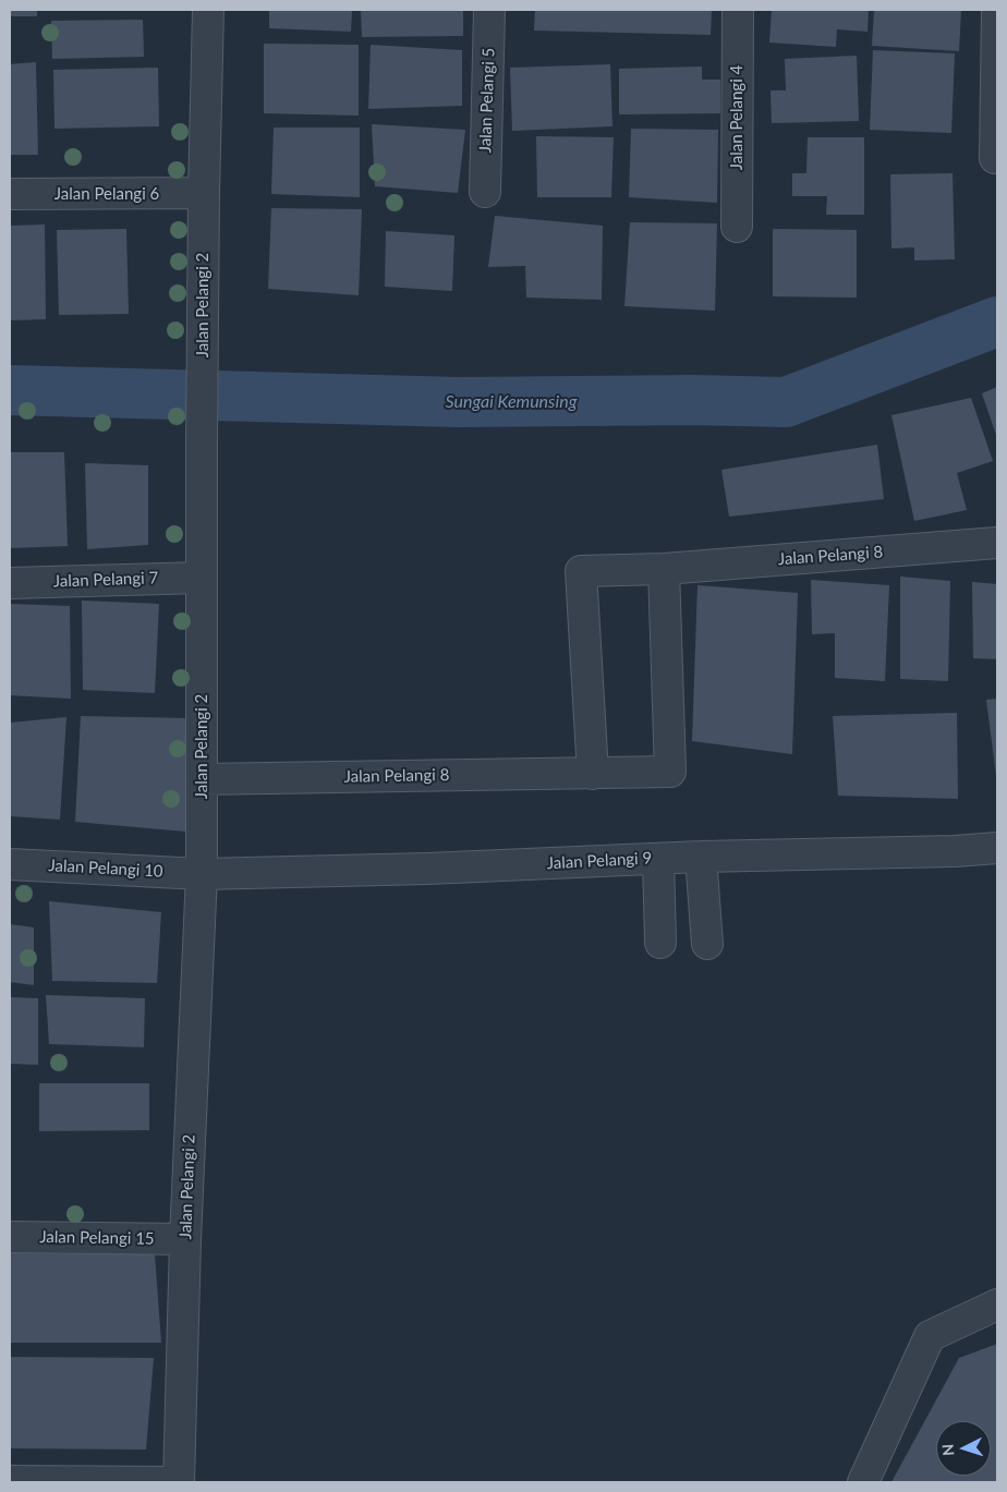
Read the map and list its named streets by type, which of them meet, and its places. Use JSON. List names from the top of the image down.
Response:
{
  "streets": {
    "street": [
      "Jalan Pelangi 5",
      "Jalan Pelangi 4",
      "Jalan Pelangi 6",
      "Jalan Pelangi 2",
      "Jalan Pelangi 8",
      "Jalan Pelangi 7",
      "Jalan Pelangi 9",
      "Jalan Pelangi 10",
      "Jalan Pelangi 15"
    ]
  },
  "crossings": [
    ["Jalan Pelangi 6", "Jalan Pelangi 2"],
    ["Jalan Pelangi 2", "Jalan Pelangi 8"],
    ["Jalan Pelangi 2", "Jalan Pelangi 7"],
    ["Jalan Pelangi 2", "Jalan Pelangi 9"],
    ["Jalan Pelangi 2", "Jalan Pelangi 10"],
    ["Jalan Pelangi 2", "Jalan Pelangi 15"],
    ["Jalan Pelangi 9", "Jalan Pelangi 10"]
  ],
  "water": ["Sungai Kemunsing"],
  "north": "left"
}
